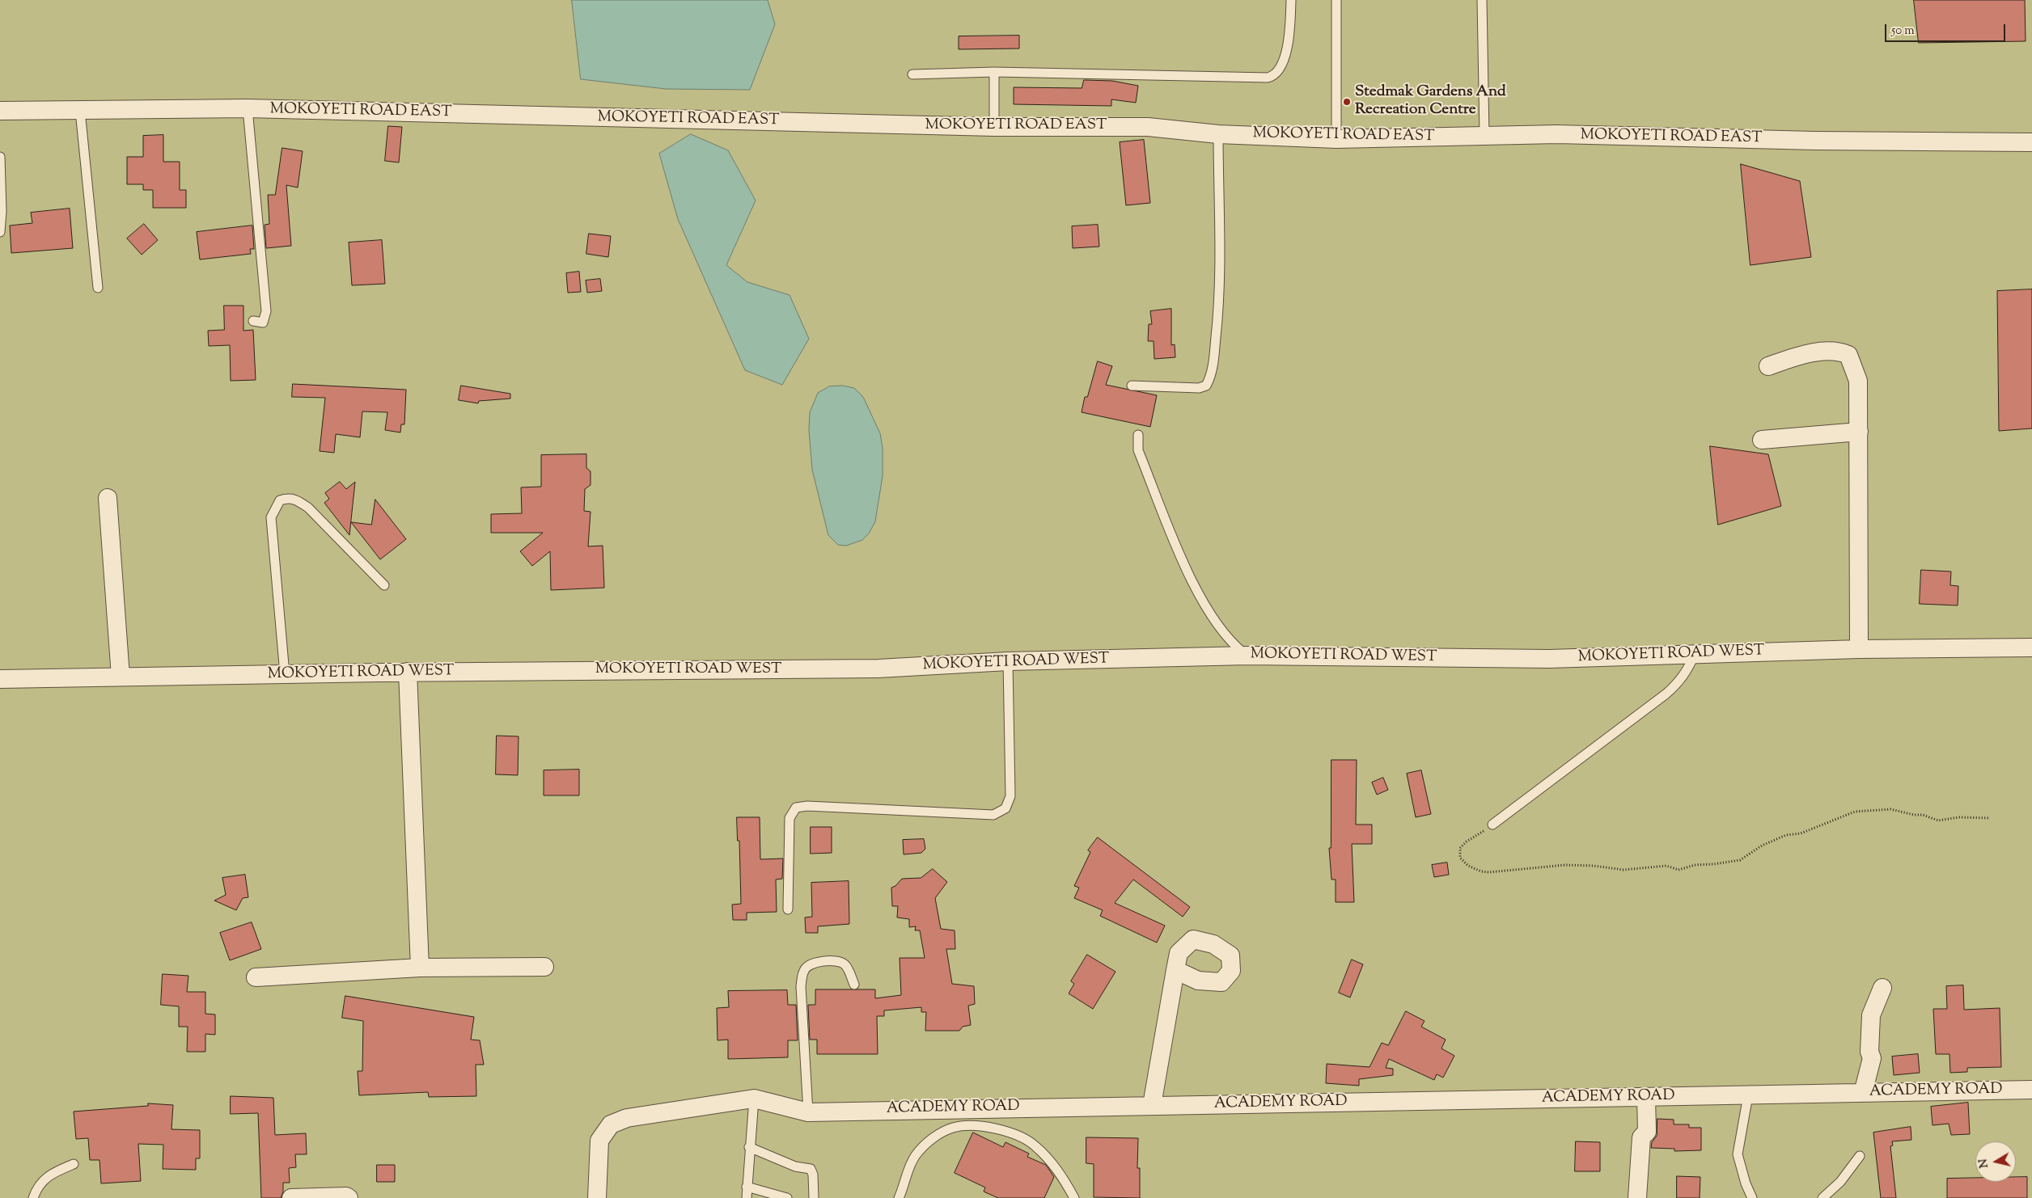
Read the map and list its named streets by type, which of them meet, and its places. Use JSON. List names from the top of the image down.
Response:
{
  "streets": {
    "street": ["MOKOYETI ROAD EAST", "MOKOYETI ROAD WEST", "ACADEMY ROAD"]
  },
  "places": ["Stedmak Gardens And Recreation Centre"],
  "scale_bar": "50 m",
  "north": "left"
}
